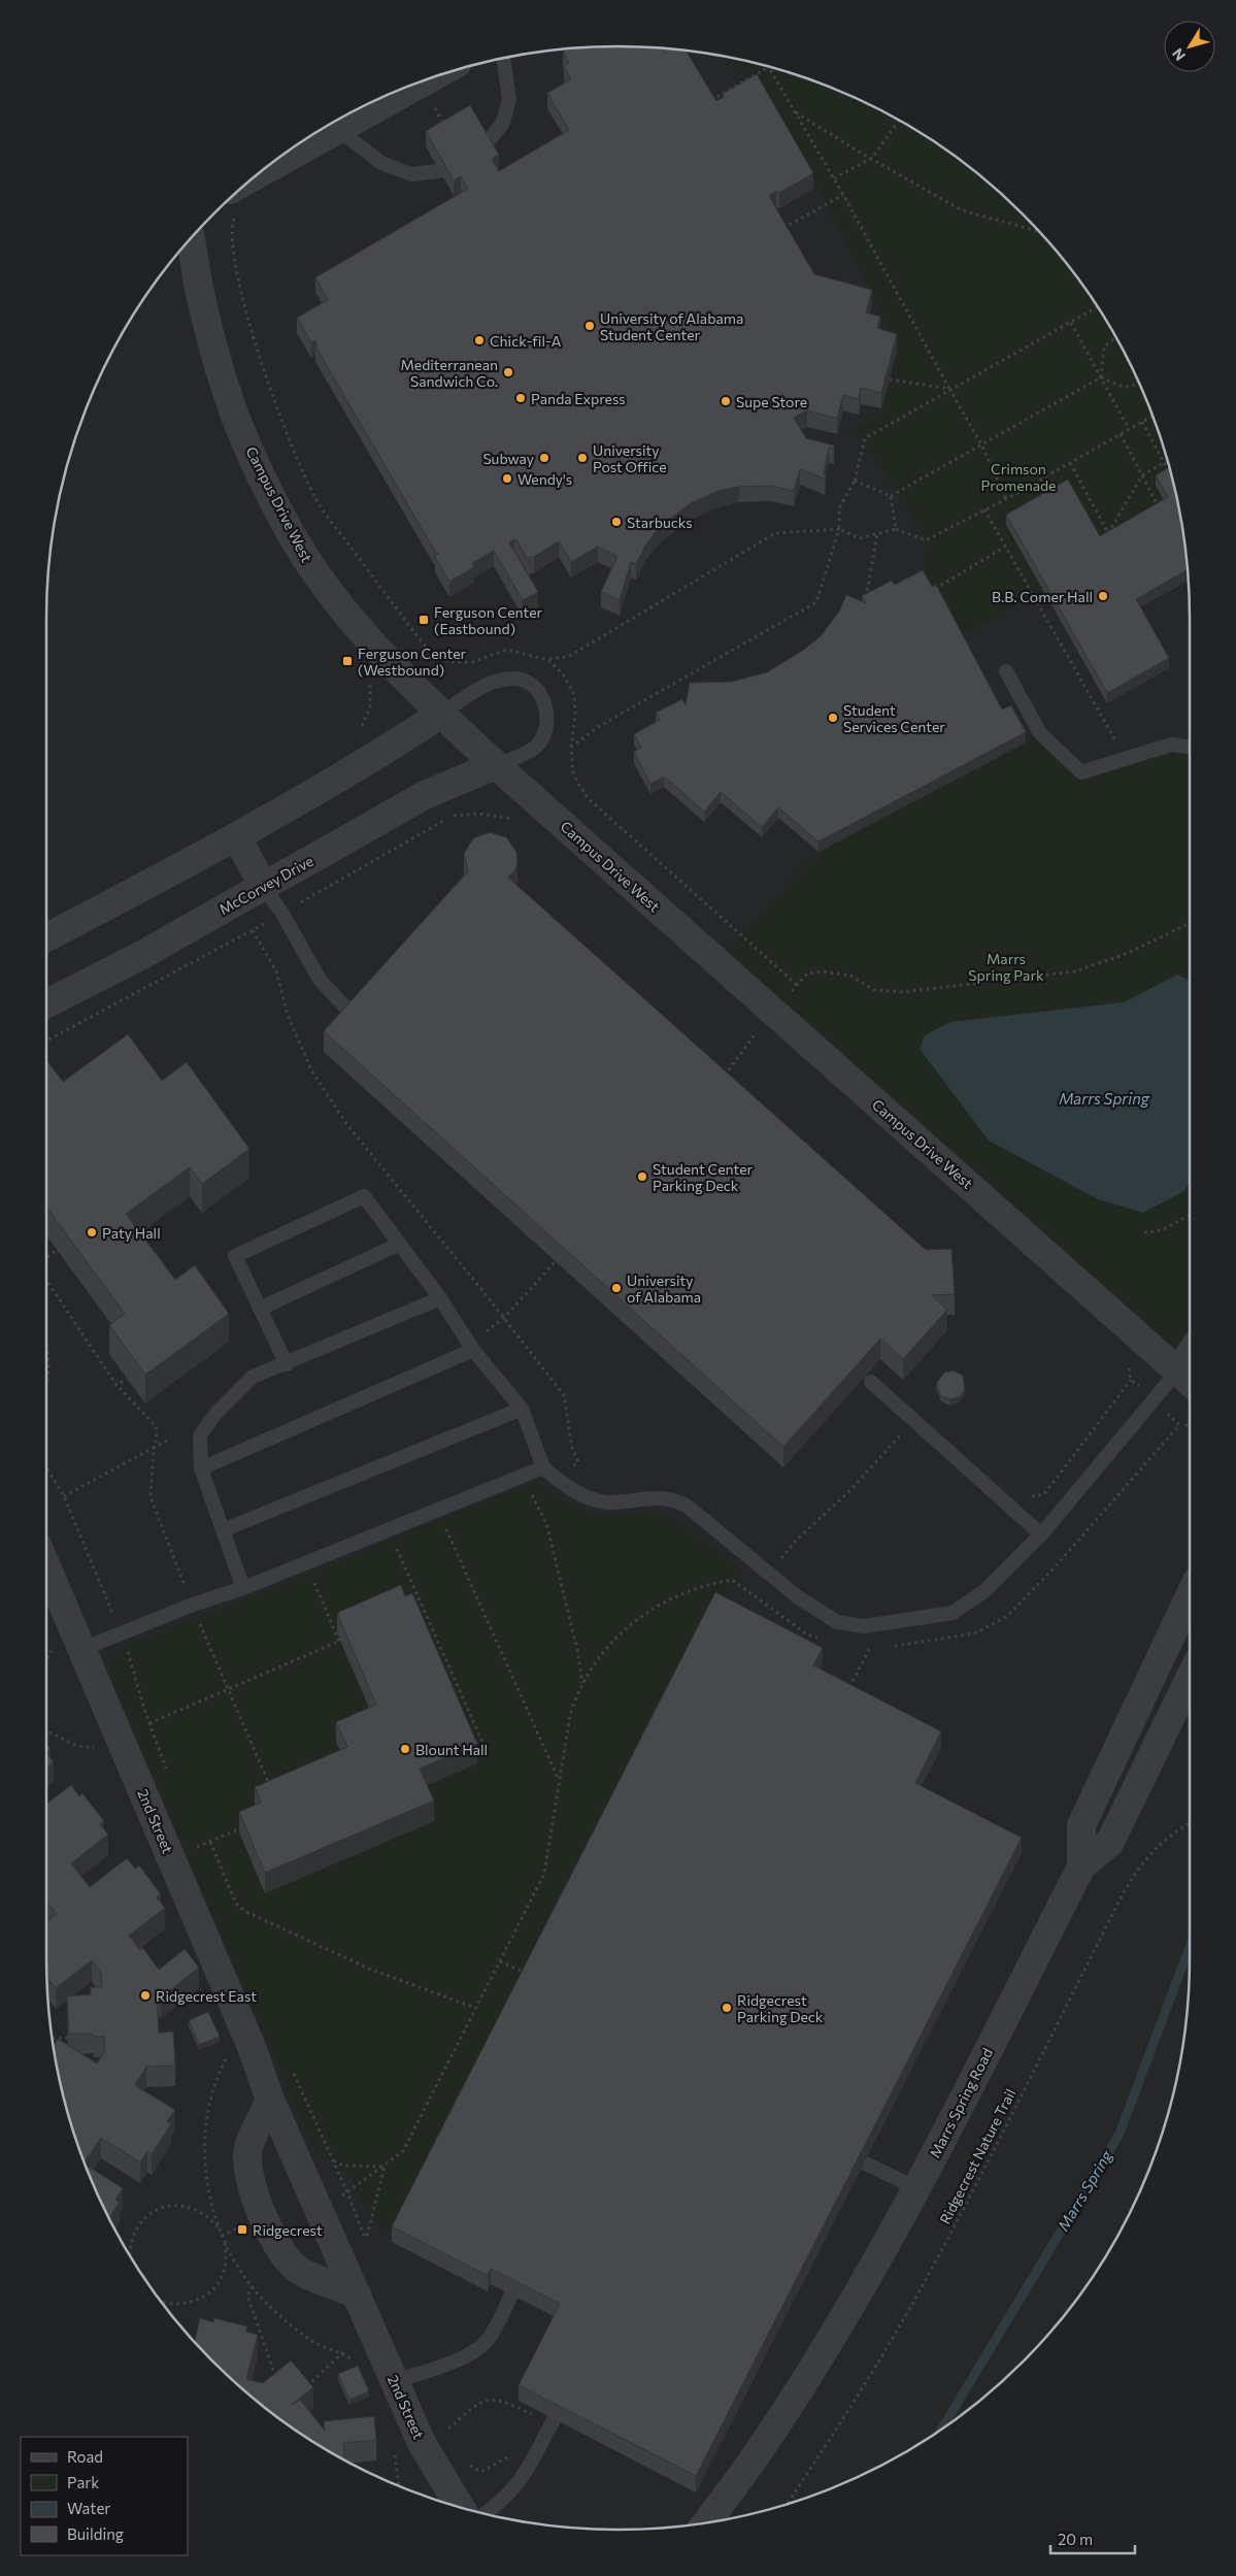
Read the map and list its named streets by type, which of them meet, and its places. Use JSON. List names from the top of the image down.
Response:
{
  "streets": {
    "street": [
      "Campus Drive West",
      "McCorvey Drive",
      "2nd Street",
      "Marrs Spring Road"
    ],
    "path": ["Ridgecrest Nature Trail"]
  },
  "crossings": [
    ["Campus Drive West", "McCorvey Drive"]
  ],
  "water": ["Marrs Spring"],
  "parks": ["Crimson Promenade", "Marrs Spring Park"],
  "places": {
    "other": [
      "University of Alabama Student Center",
      "Chick-fil-A",
      "Mediterranean Sandwich Co.",
      "Panda Express",
      "Supe Store",
      "Subway",
      "University Post Office",
      "Wendy's",
      "Starbucks",
      "B.B. Comer Hall",
      "Student Services Center",
      "Student Center Parking Deck",
      "Paty Hall",
      "University of Alabama",
      "Blount Hall",
      "Ridgecrest East",
      "Ridgecrest Parking Deck"
    ],
    "transit": ["Ferguson Center (Eastbound)", "Ferguson Center (Westbound)", "Ridgecrest"]
  },
  "legend": [
    "Road",
    "Park",
    "Water",
    "Building"
  ],
  "scale_bar": "20 m",
  "north": "bottom left"
}
